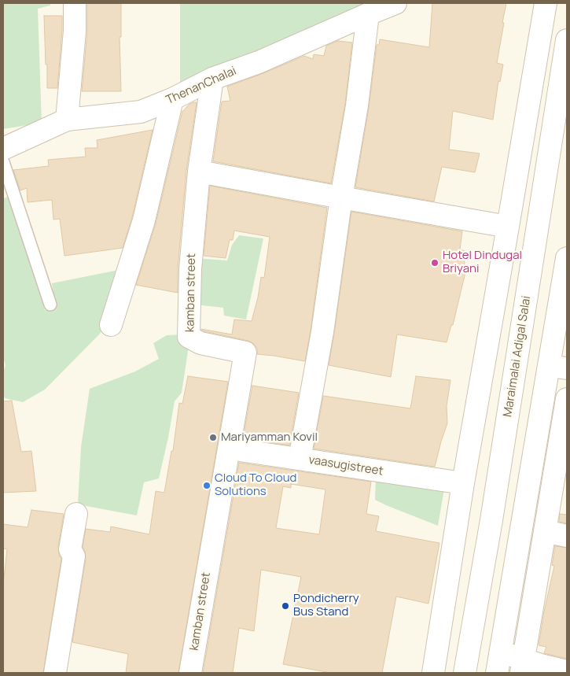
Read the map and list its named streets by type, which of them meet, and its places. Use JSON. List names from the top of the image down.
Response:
{
  "streets": {
    "street": [
      "ThenanChalai",
      "kamban street",
      "Maraimalai Adigal Salai",
      "vaasugistreet"
    ]
  },
  "crossings": [
    ["ThenanChalai", "kamban street"],
    ["kamban street", "vaasugistreet"]
  ],
  "places": [
    "Hotel Dindugal Briyani",
    "Mariyamman Kovil",
    "Cloud To Cloud Solutions",
    "Pondicherry Bus Stand"
  ]
}
